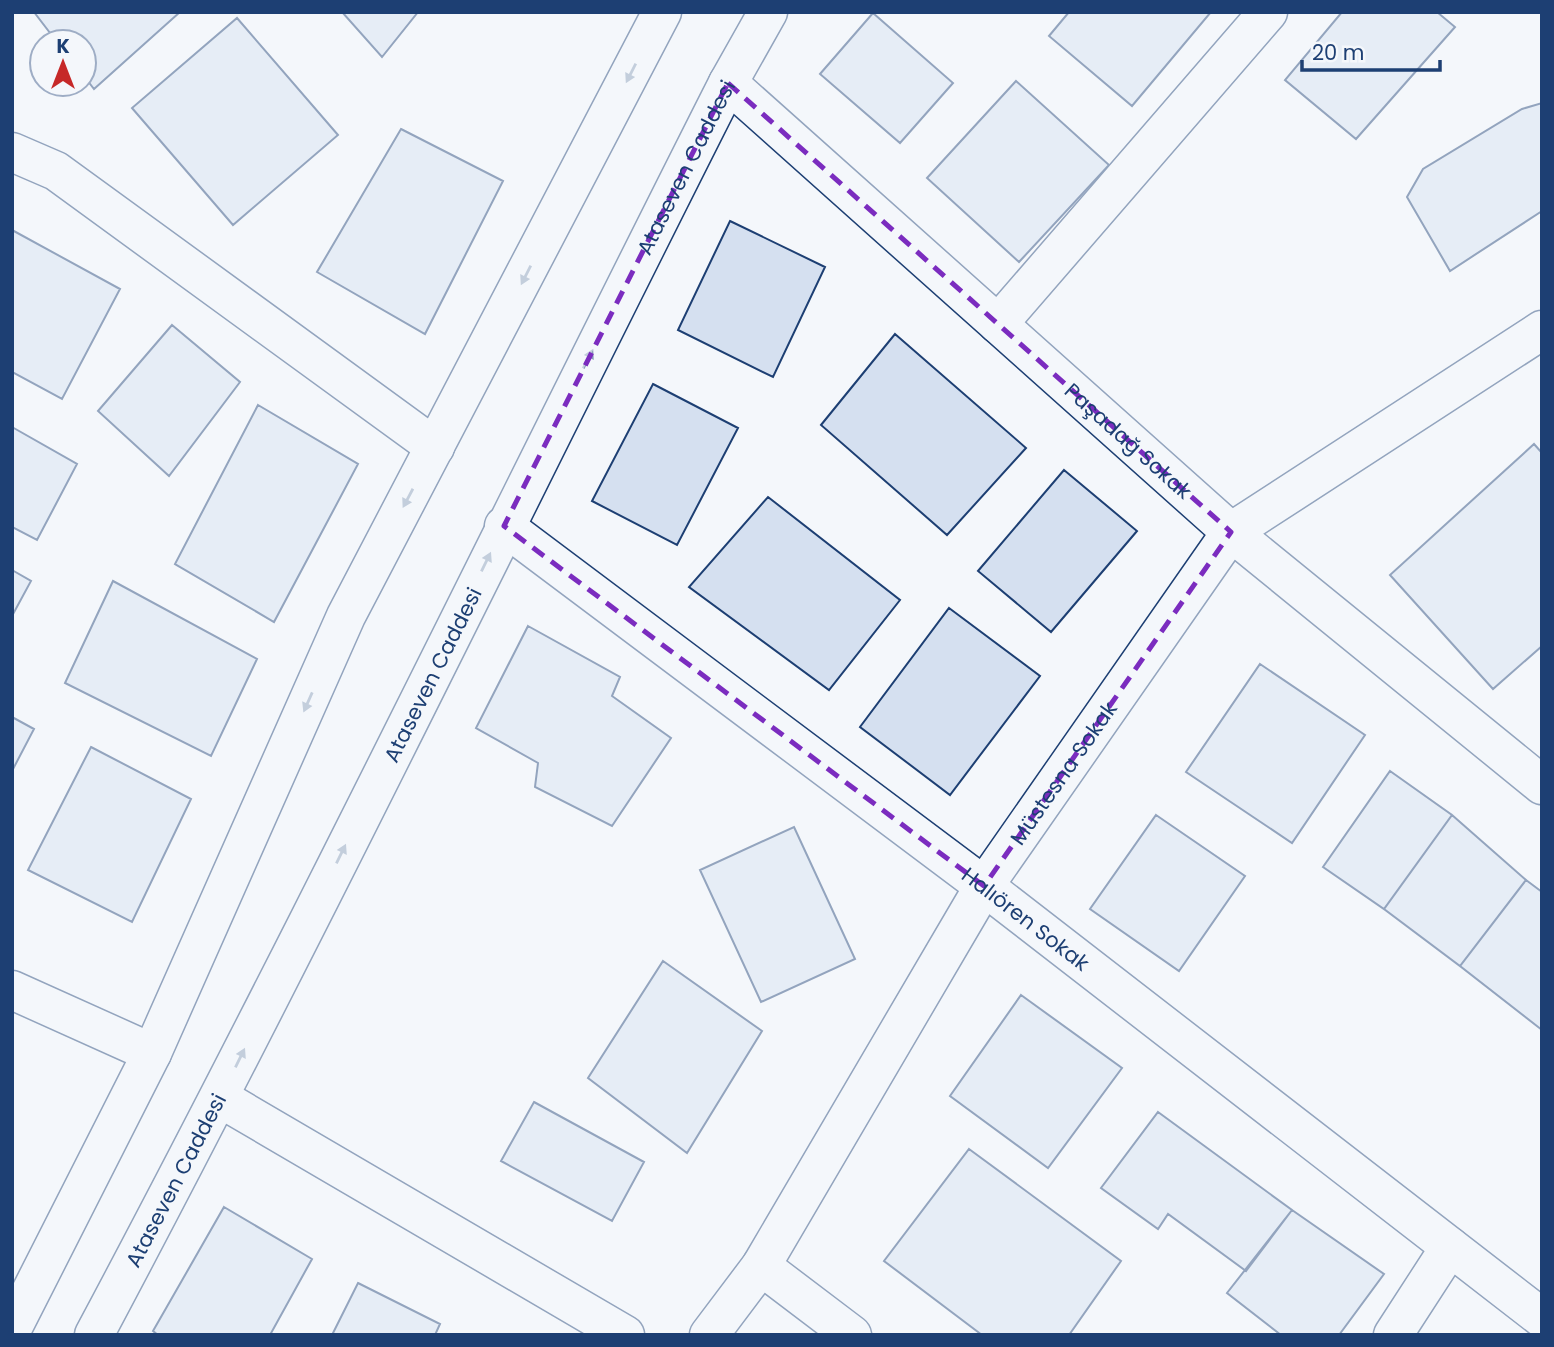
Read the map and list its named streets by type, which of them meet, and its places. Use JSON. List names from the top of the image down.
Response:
{
  "streets": {
    "street": [
      "Ataseven Caddesi",
      "Paşadağ Sokak",
      "Müstesna Sokak",
      "Halıören Sokak"
    ]
  },
  "crossings": [
    ["Ataseven Caddesi", "Paşadağ Sokak"],
    ["Ataseven Caddesi", "Halıören Sokak"],
    ["Paşadağ Sokak", "Müstesna Sokak"],
    ["Müstesna Sokak", "Halıören Sokak"]
  ],
  "scale_bar": "20 m",
  "north": "top"
}
